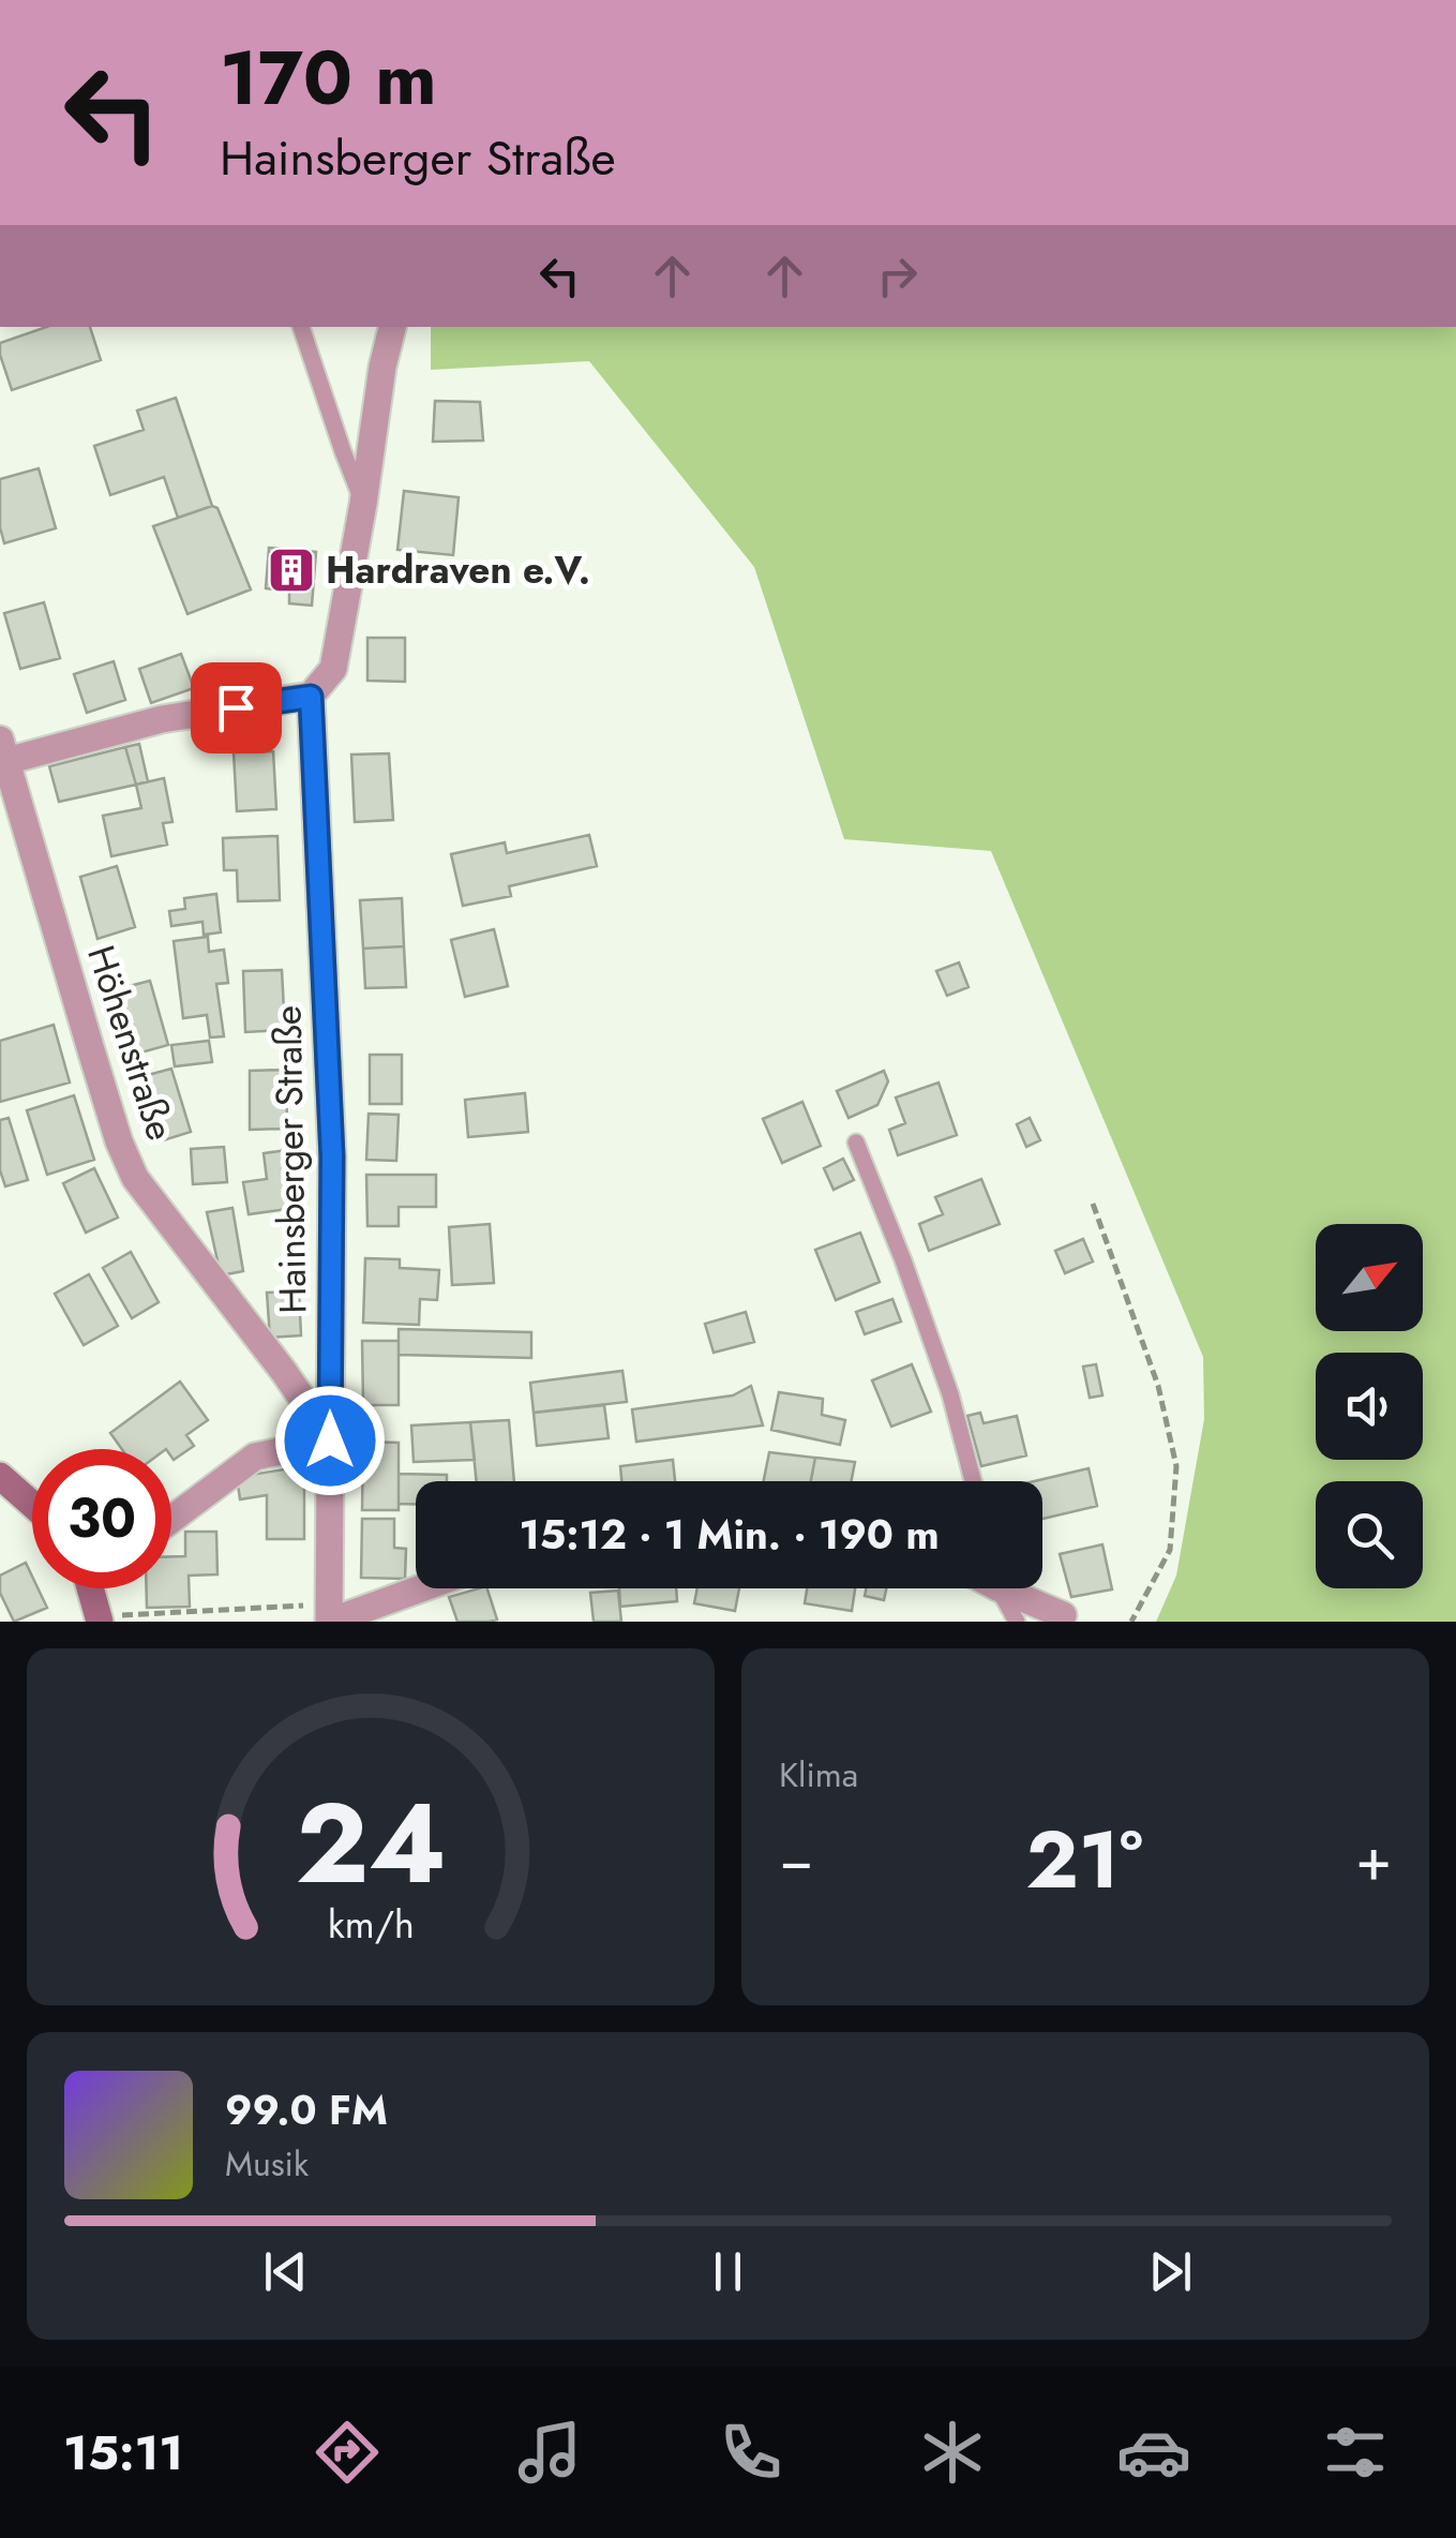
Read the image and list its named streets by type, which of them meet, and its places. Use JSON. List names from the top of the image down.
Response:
{
  "streets": {
    "street": ["Höhenstraße", "Hainsberger Straße"]
  },
  "crossings": [
    ["Höhenstraße", "Hainsberger Straße"]
  ],
  "places": {
    "building": ["Hardraven e.V."]
  },
  "north": "top right",
  "page": {
    "turn": ["170 m", "Hainsberger Straße"],
    "limit": "30",
    "trip": "15:12 · 1 Min. · 190 m",
    "tile": "Klima",
    "heat": ["−", "21°", "+"],
    "song": ["99.0 FM", "Musik"],
    "tabs": "15:11",
    "gauge": ["24", "km/h"]
  }
}
